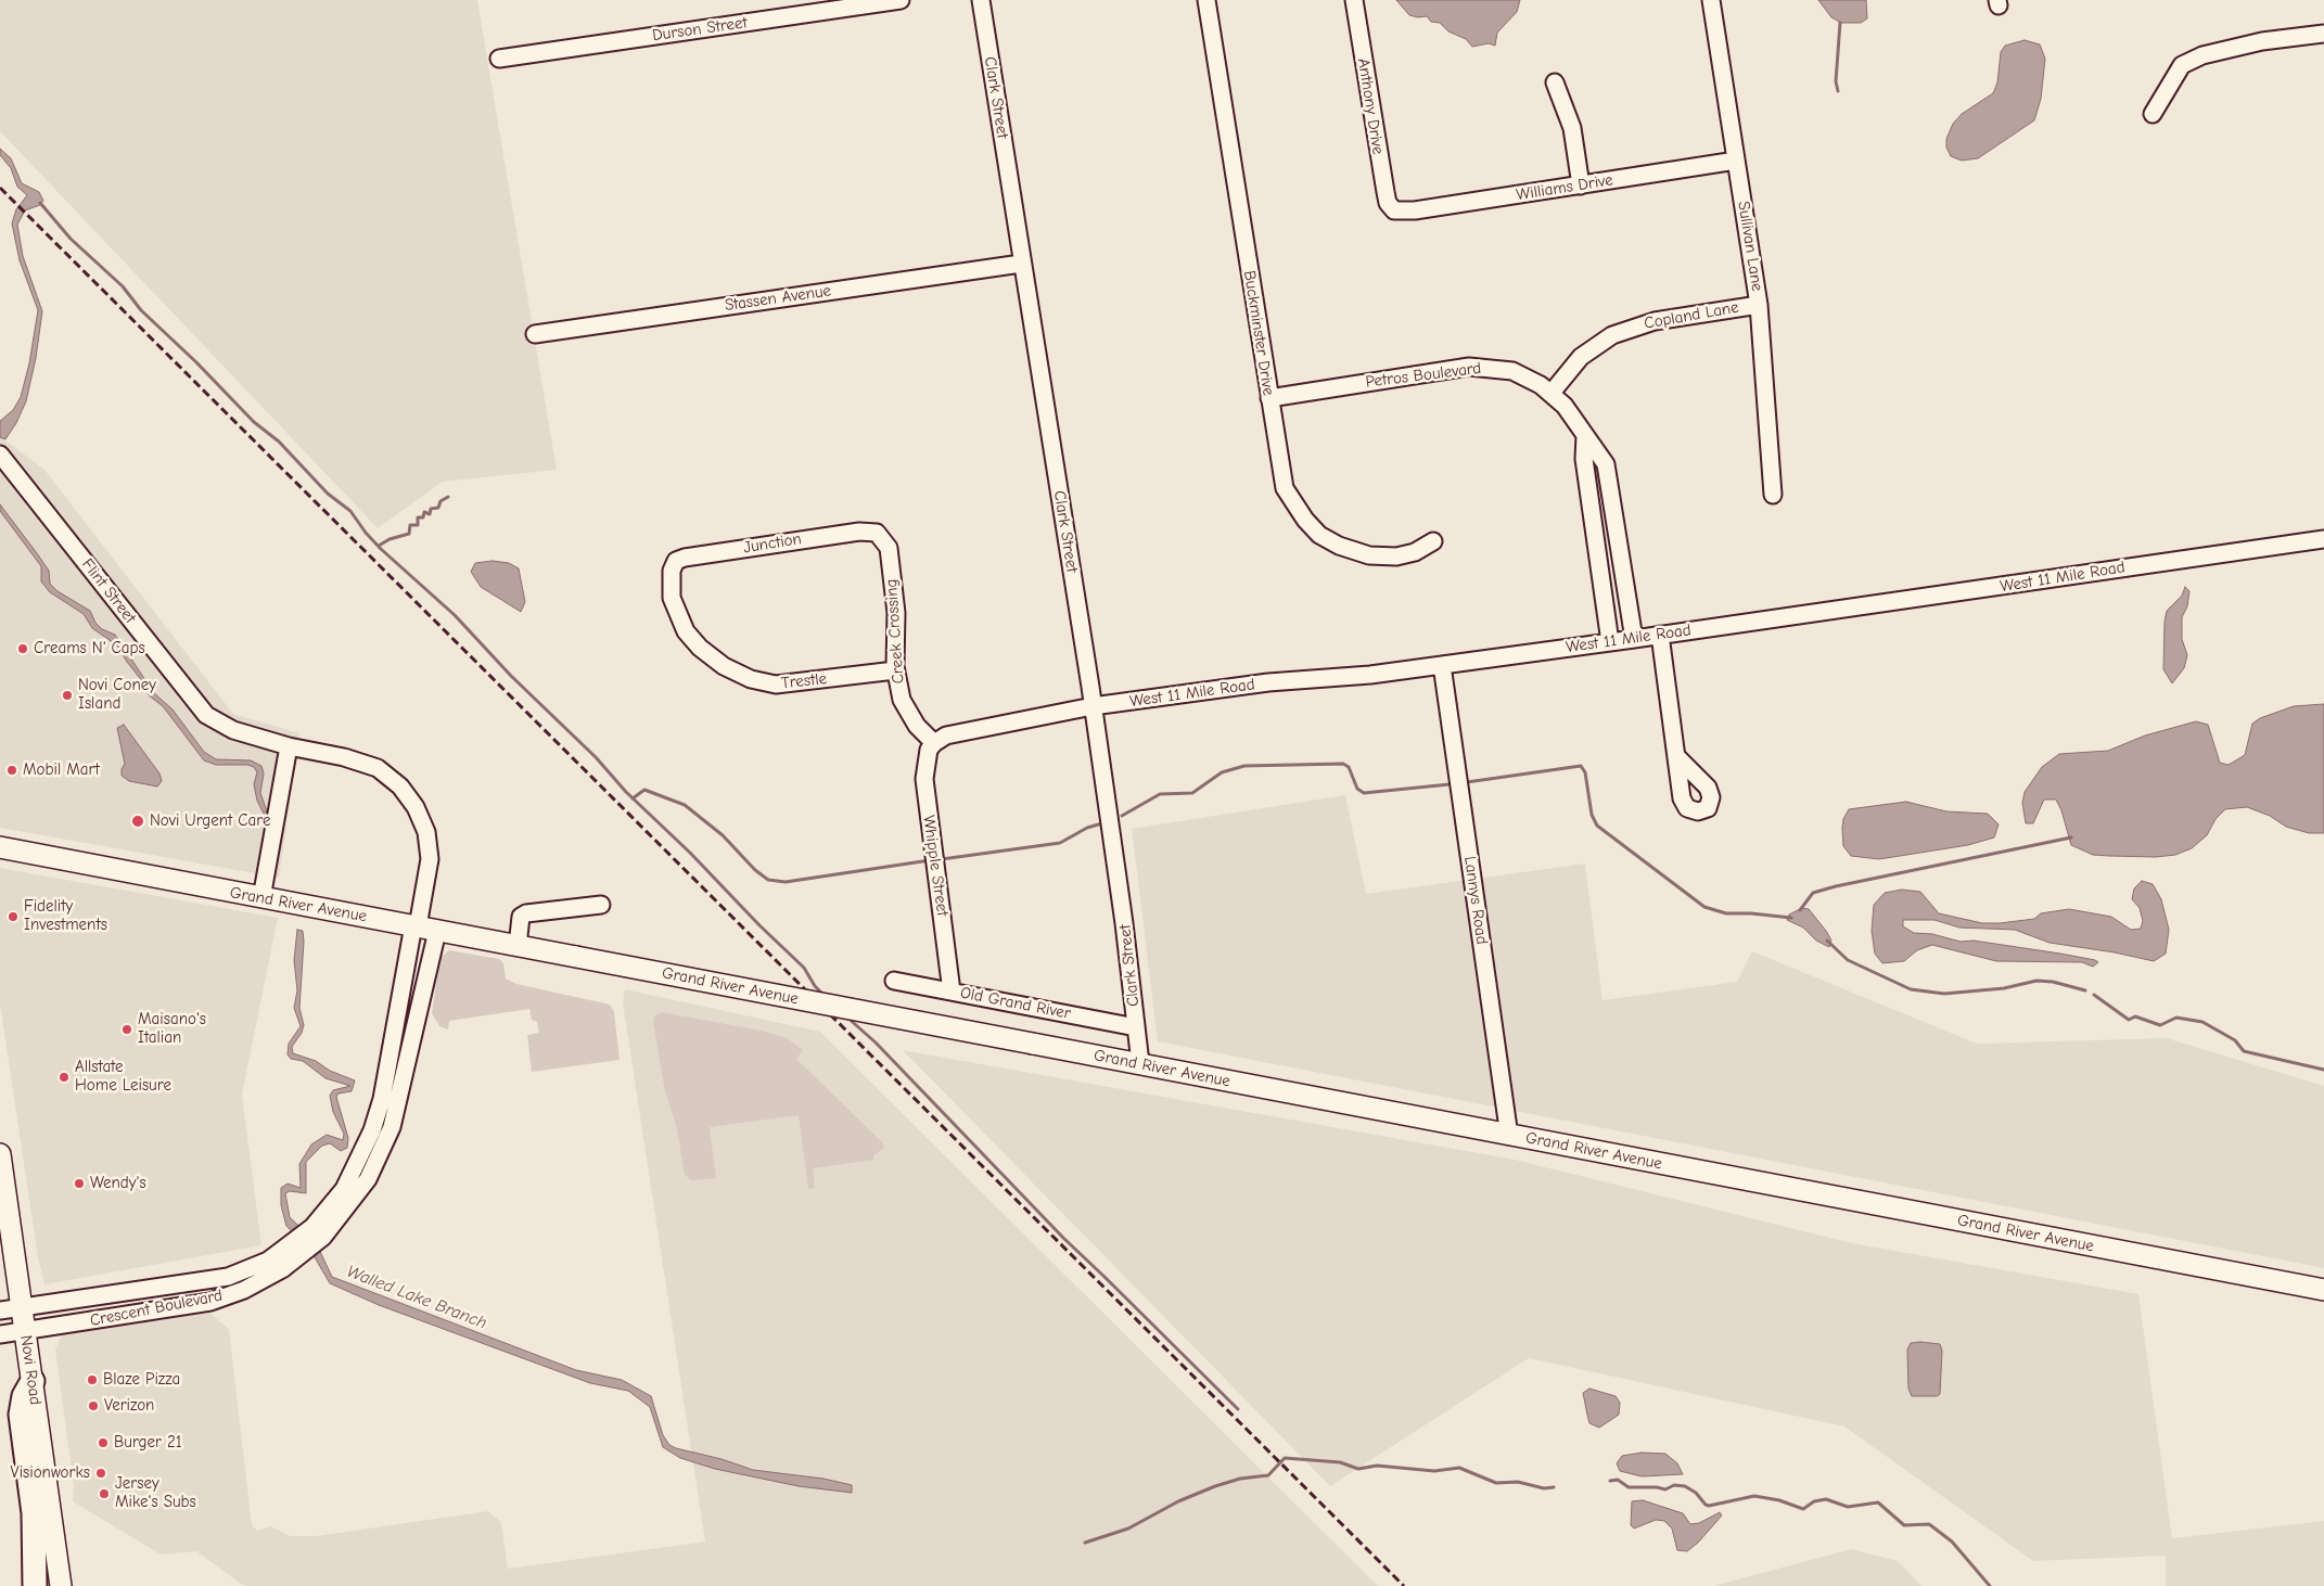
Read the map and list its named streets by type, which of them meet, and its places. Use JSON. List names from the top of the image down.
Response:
{
  "streets": {
    "main road": ["Grand River Avenue", "Novi Road"],
    "street": [
      "Durson Street",
      "Clark Street",
      "Anthony Drive",
      "Williams Drive",
      "Sullivan Lane",
      "Stassen Avenue",
      "Copland Lane",
      "Buckminster Drive",
      "Petros Boulevard",
      "Junction",
      "West 11 Mile Road",
      "Flint Street",
      "Creek Crossing",
      "Trestle",
      "Whipple Street",
      "Lannys Road",
      "Old Grand River",
      "Crescent Boulevard"
    ]
  },
  "crossings": [
    ["Clark Street", "Stassen Avenue"],
    ["Clark Street", "West 11 Mile Road"],
    ["Clark Street", "Grand River Avenue"],
    ["Clark Street", "Old Grand River"],
    ["Anthony Drive", "Williams Drive"],
    ["Williams Drive", "Sullivan Lane"],
    ["Sullivan Lane", "Copland Lane"],
    ["Copland Lane", "Petros Boulevard"],
    ["Buckminster Drive", "Petros Boulevard"],
    ["Petros Boulevard", "West 11 Mile Road"],
    ["Junction", "Creek Crossing"],
    ["Junction", "Trestle"],
    ["West 11 Mile Road", "Creek Crossing"],
    ["West 11 Mile Road", "Whipple Street"],
    ["West 11 Mile Road", "Lannys Road"],
    ["Flint Street", "Grand River Avenue"],
    ["Flint Street", "Crescent Boulevard"],
    ["Creek Crossing", "Trestle"],
    ["Creek Crossing", "Whipple Street"],
    ["Whipple Street", "Old Grand River"],
    ["Lannys Road", "Grand River Avenue"],
    ["Grand River Avenue", "Crescent Boulevard"],
    ["Crescent Boulevard", "Novi Road"]
  ],
  "water": ["Walled Lake Branch"],
  "places": [
    "Creams N' Caps",
    "Novi Coney Island",
    "Mobil Mart",
    "Novi Urgent Care",
    "Fidelity Investments",
    "Maisano's Italian",
    "Allstate Home Leisure",
    "Wendy's",
    "Blaze Pizza",
    "Verizon",
    "Burger 21",
    "Visionworks",
    "Jersey Mike's Subs"
  ]
}
